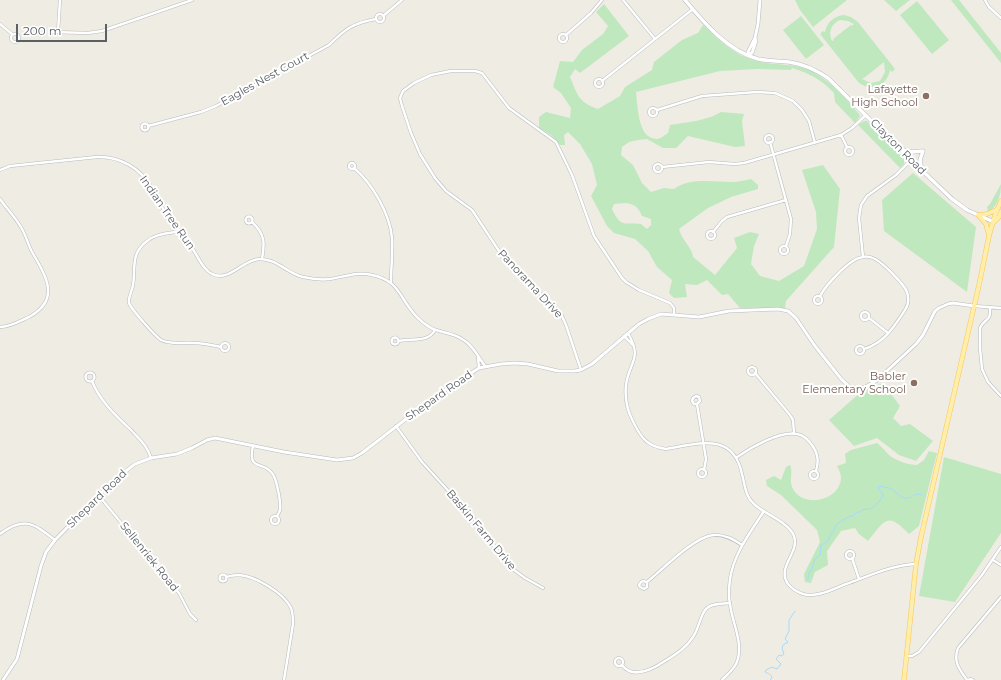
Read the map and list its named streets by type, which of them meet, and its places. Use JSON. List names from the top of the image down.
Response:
{
  "streets": {
    "main road": ["Clayton Road"],
    "street": [
      "Eagles Nest Court",
      "Indian Tree Run",
      "Panorama Drive",
      "Shepard Road",
      "Baskin Farm Drive",
      "Sellenriek Road"
    ]
  },
  "crossings": [
    ["Panorama Drive", "Shepard Road"],
    ["Shepard Road", "Baskin Farm Drive"],
    ["Shepard Road", "Sellenriek Road"]
  ],
  "places": ["Lafayette High School", "Babler Elementary School"],
  "scale_bar": "200 m"
}
